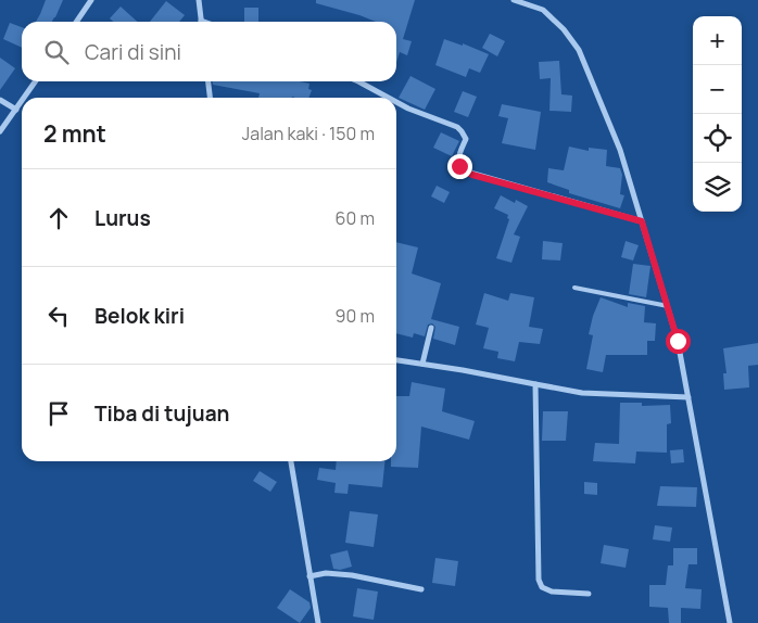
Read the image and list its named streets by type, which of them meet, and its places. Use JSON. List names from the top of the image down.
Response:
{
  "page": {
    "map_buttons": ["+", "−"],
    "search": "Cari di sini",
    "heading": ["2 mnt", "Jalan kaki · 150 m"],
    "list": [
      ["Lurus", "60 m"],
      ["Belok kiri", "90 m"],
      "Tiba di tujuan"
    ]
  }
}
